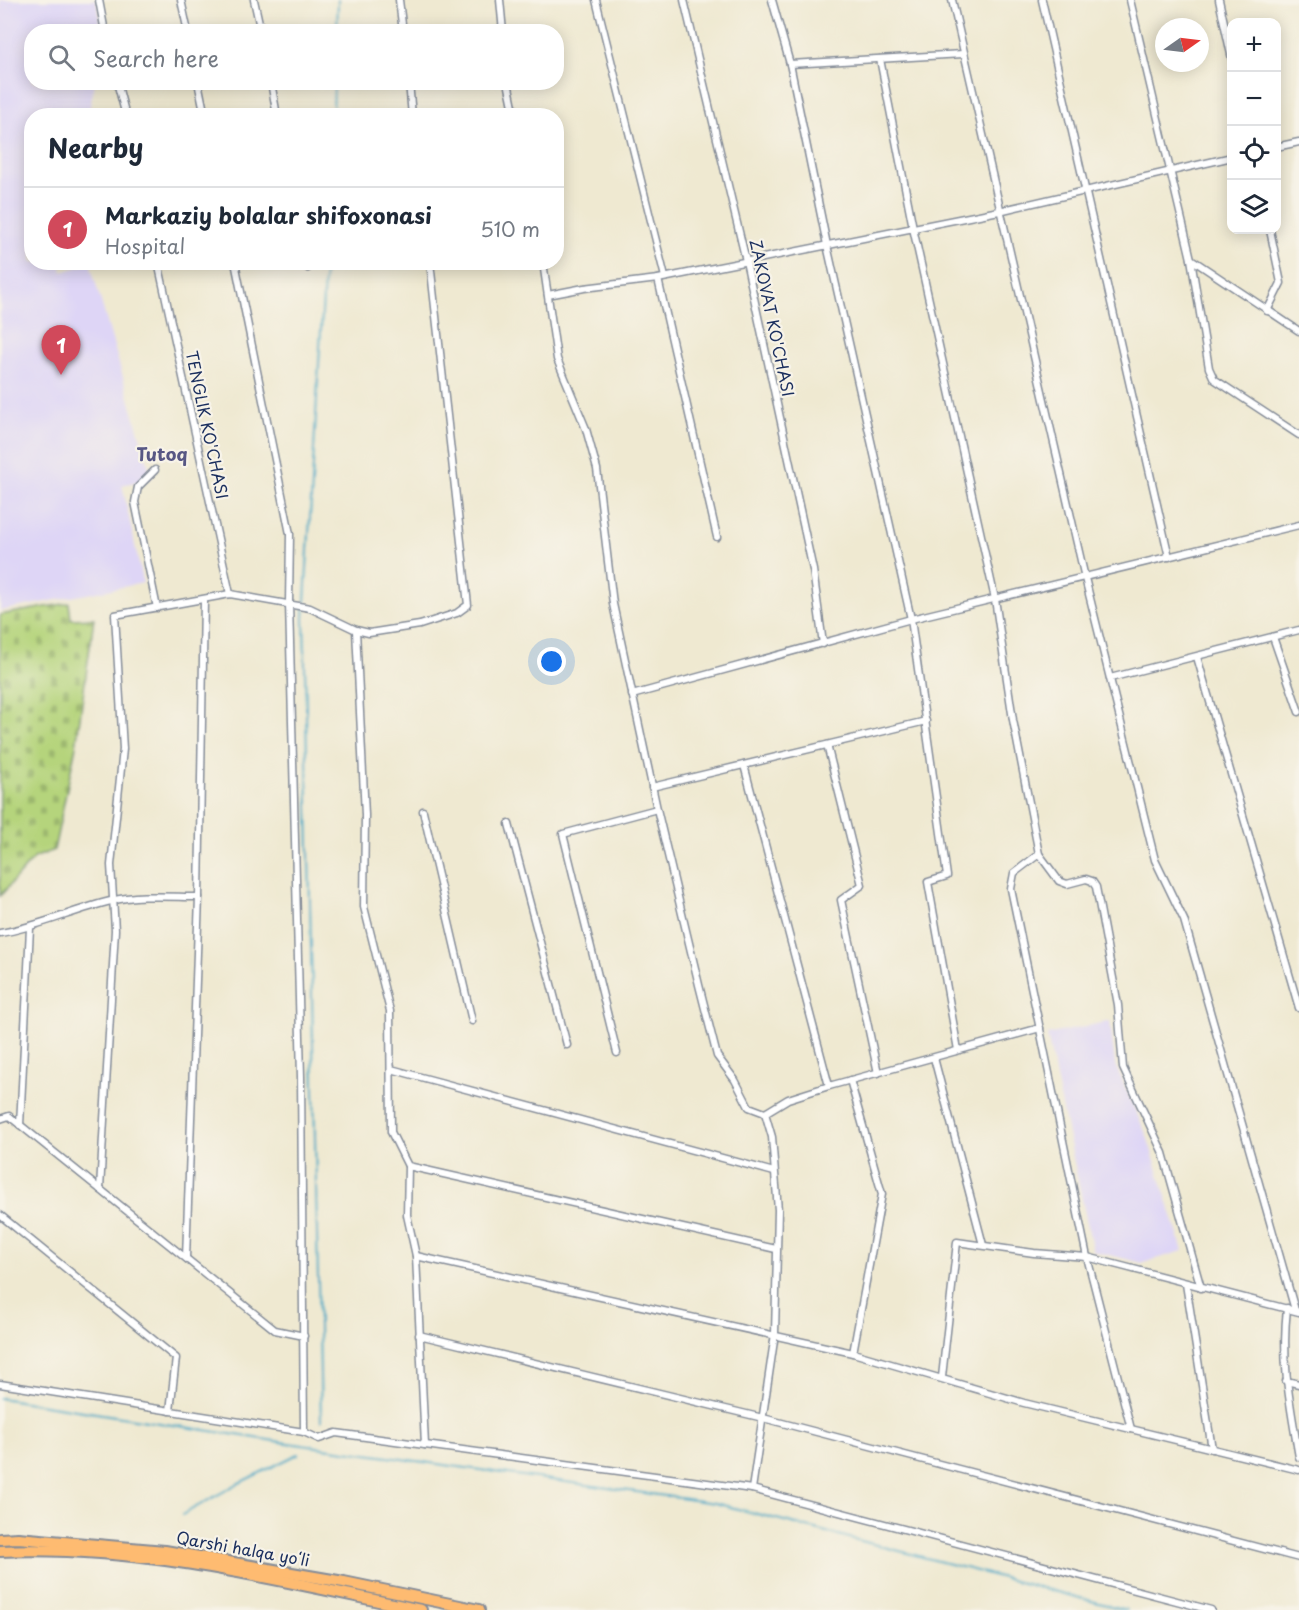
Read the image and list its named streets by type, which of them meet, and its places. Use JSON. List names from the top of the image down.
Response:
{
  "streets": {
    "highway": ["Qarshi halqa yoʻli"],
    "street": ["ZAKOVAT KO'CHASI", "TENGLIK KO'CHASI"]
  },
  "districts": ["Tutoq"],
  "north": "right",
  "page": {
    "map_buttons": ["+", "−"],
    "search": "Search here",
    "heading": "Nearby",
    "list": [
      {
        "mark": "1",
        "name": "Markaziy bolalar shifoxonasi",
        "note": "Hospital",
        "value": "510 m"
      }
    ],
    "pins": "1"
  }
}
